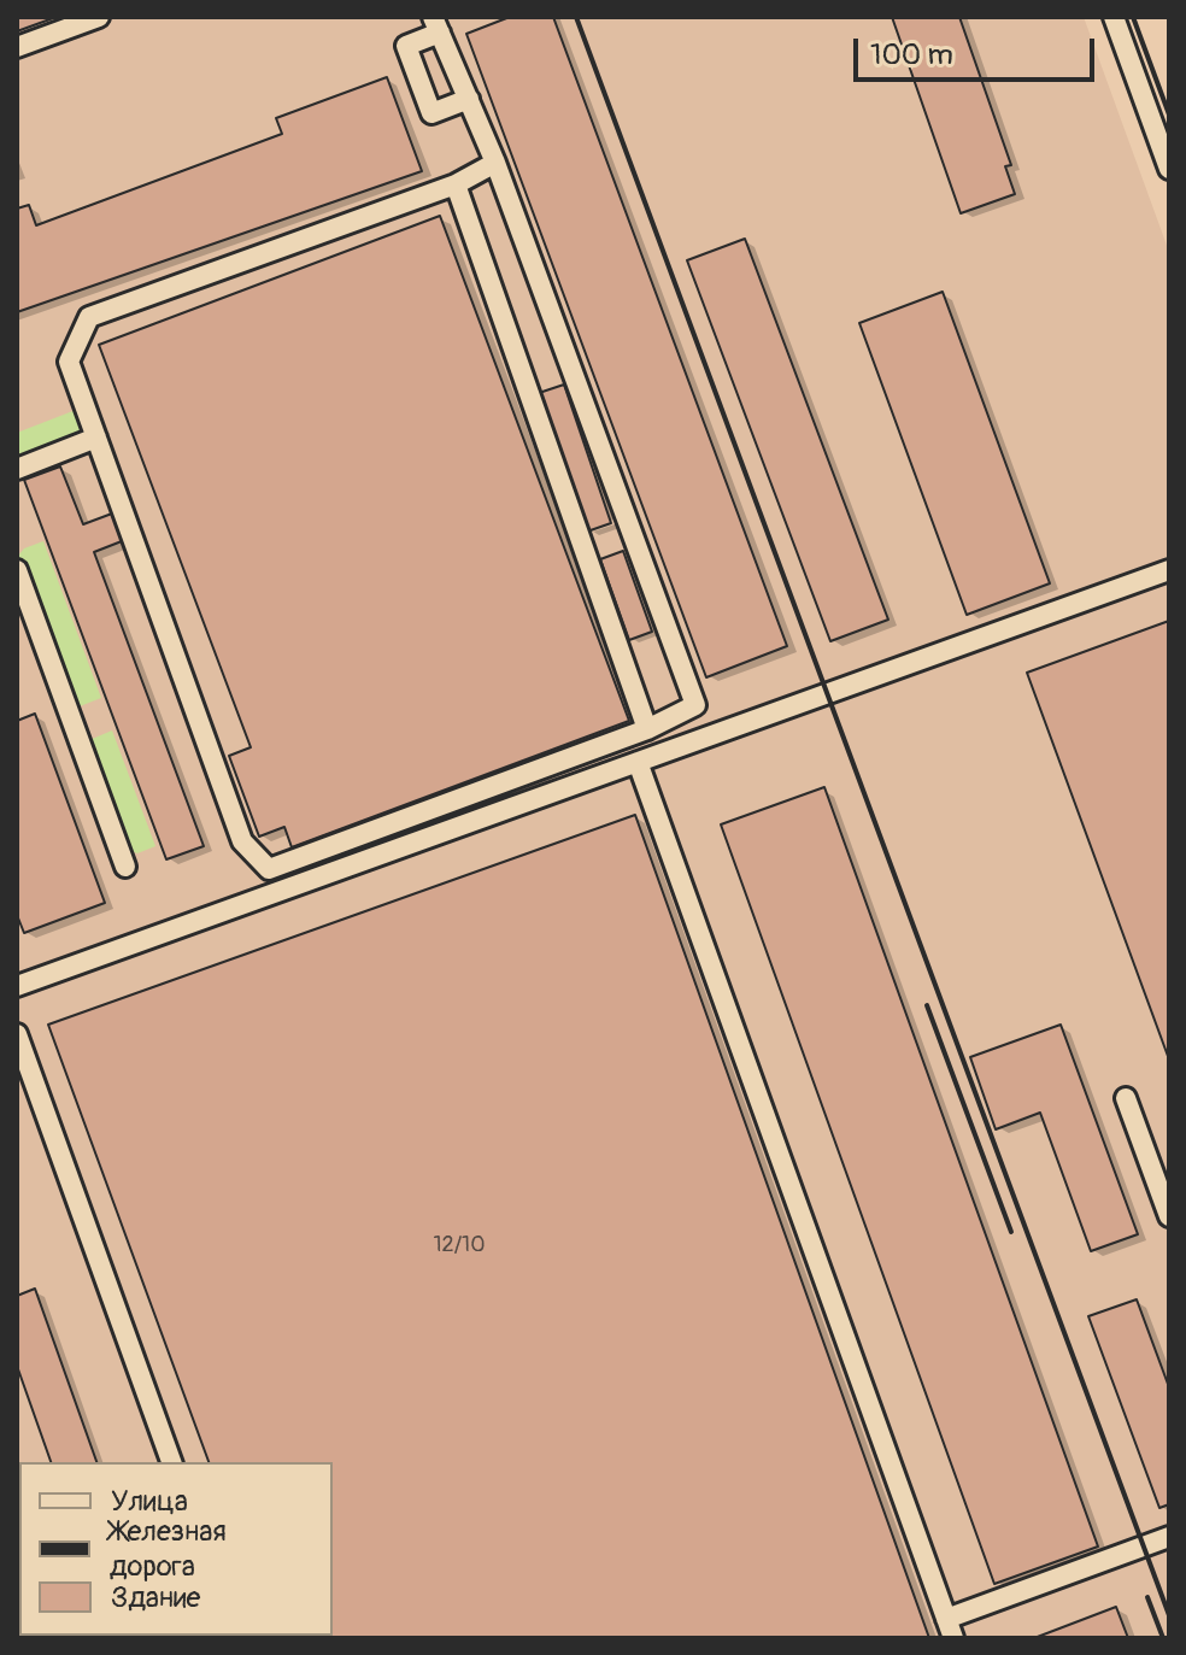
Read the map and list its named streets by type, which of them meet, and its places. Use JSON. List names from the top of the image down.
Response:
{
  "house_numbers": ["12/10"],
  "legend": ["Улица", "Железная дорога", "Здание"],
  "scale_bar": "100 m"
}
